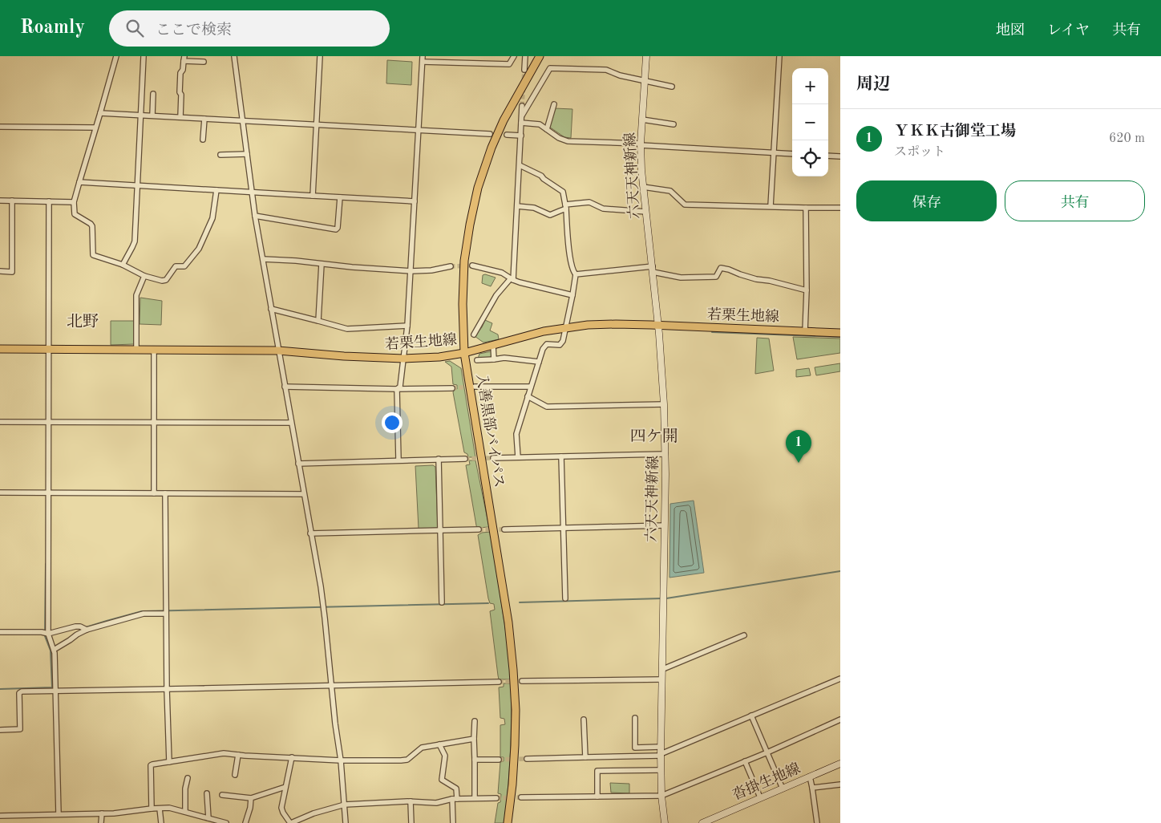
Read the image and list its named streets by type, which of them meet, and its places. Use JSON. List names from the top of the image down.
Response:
{
  "streets": {
    "main road": [
      "六天天神新線",
      "若栗生地線",
      "入善黒部バイパス",
      "沓掛生地線"
    ]
  },
  "crossings": [
    ["六天天神新線", "若栗生地線"],
    ["若栗生地線", "入善黒部バイパス"]
  ],
  "districts": ["北野", "四ケ開"],
  "page": {
    "header": "Roamly",
    "search": "ここで検索",
    "nav": ["地図", "レイヤ", "共有"],
    "heading": "周辺",
    "map_buttons": ["+", "−"],
    "list": [
      {
        "mark": "1",
        "name": "ＹＫＫ古御堂工場",
        "note": "スポット",
        "value": "620 m"
      }
    ],
    "buttons": ["保存", "共有"],
    "pins": "1"
  }
}
